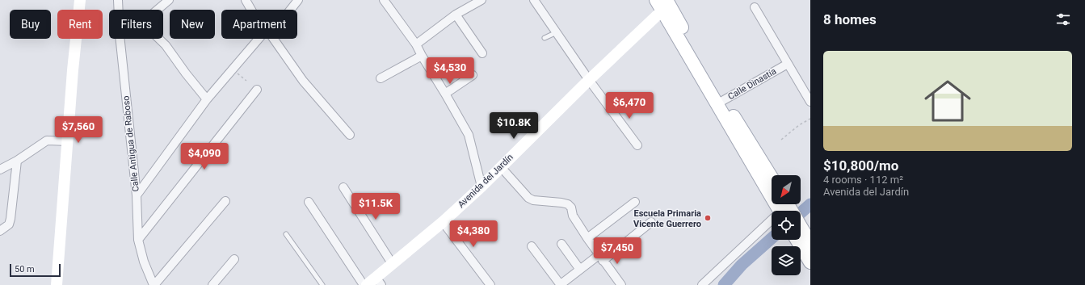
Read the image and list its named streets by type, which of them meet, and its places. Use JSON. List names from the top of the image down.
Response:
{
  "streets": {
    "street": ["Calle Dinastía", "Calle Antigua de Raboso", "Avenida del Jardín"]
  },
  "places": ["Escuela Primaria Vicente Guerrero"],
  "scale_bar": "50 m",
  "north": "bottom left",
  "page": {
    "heading": "8 homes",
    "chip": [
      "Buy",
      "Rent",
      "Filters",
      "New",
      "Apartment"
    ],
    "list": [
      {
        "name": "$10,800/mo",
        "note": "4 rooms · 112 m² · Avenida del Jardín"
      }
    ],
    "price": [
      "$4,530",
      "$6,470",
      "$10.8K",
      "$7,560",
      "$4,090",
      "$11.5K",
      "$4,380",
      "$7,450"
    ],
    "scale": "50 m"
  }
}
